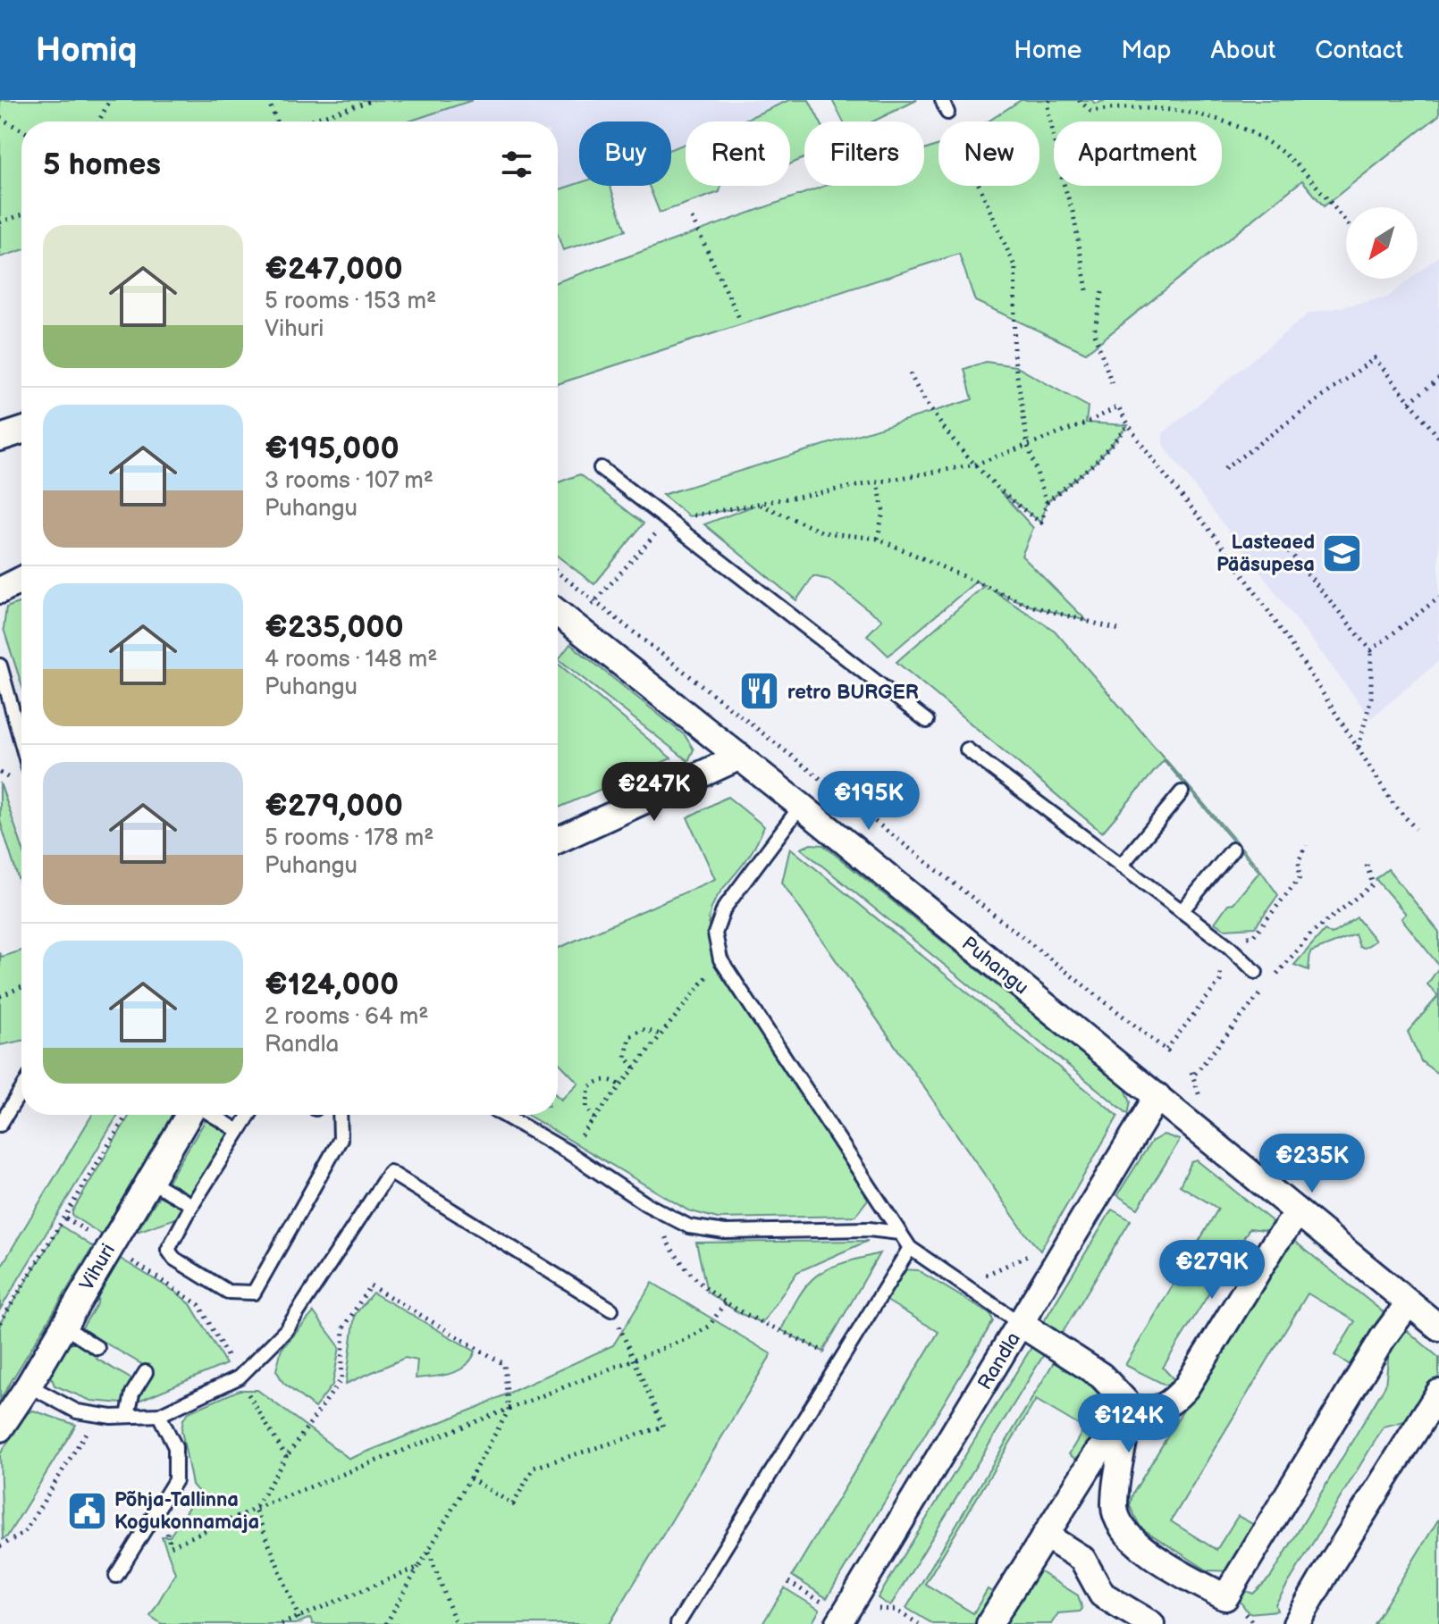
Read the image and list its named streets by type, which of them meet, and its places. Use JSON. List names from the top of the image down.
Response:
{
  "streets": {
    "street": ["Puhangu", "Vihuri", "Randla"]
  },
  "crossings": [
    ["Puhangu", "Randla"]
  ],
  "places": {
    "school or university": ["Lasteaed Pääsupesa"],
    "restaurant": ["retro BURGER"],
    "public building": ["Põhja-Tallinna Kogukonnamaja"]
  },
  "north": "bottom left",
  "page": {
    "header": "Homiq",
    "nav": [
      "Home",
      "Map",
      "About",
      "Contact"
    ],
    "chip": [
      "Buy",
      "Rent",
      "Filters",
      "New",
      "Apartment"
    ],
    "heading": "5 homes",
    "list": [
      {
        "name": "€247,000",
        "note": "5 rooms · 153 m² · Vihuri"
      },
      {
        "name": "€195,000",
        "note": "3 rooms · 107 m² · Puhangu"
      },
      {
        "name": "€235,000",
        "note": "4 rooms · 148 m² · Puhangu"
      },
      {
        "name": "€279,000",
        "note": "5 rooms · 178 m² · Puhangu"
      },
      {
        "name": "€124,000",
        "note": "2 rooms · 64 m² · Randla"
      }
    ],
    "price": [
      "€247K",
      "€195K",
      "€235K",
      "€279K",
      "€124K"
    ]
  }
}
